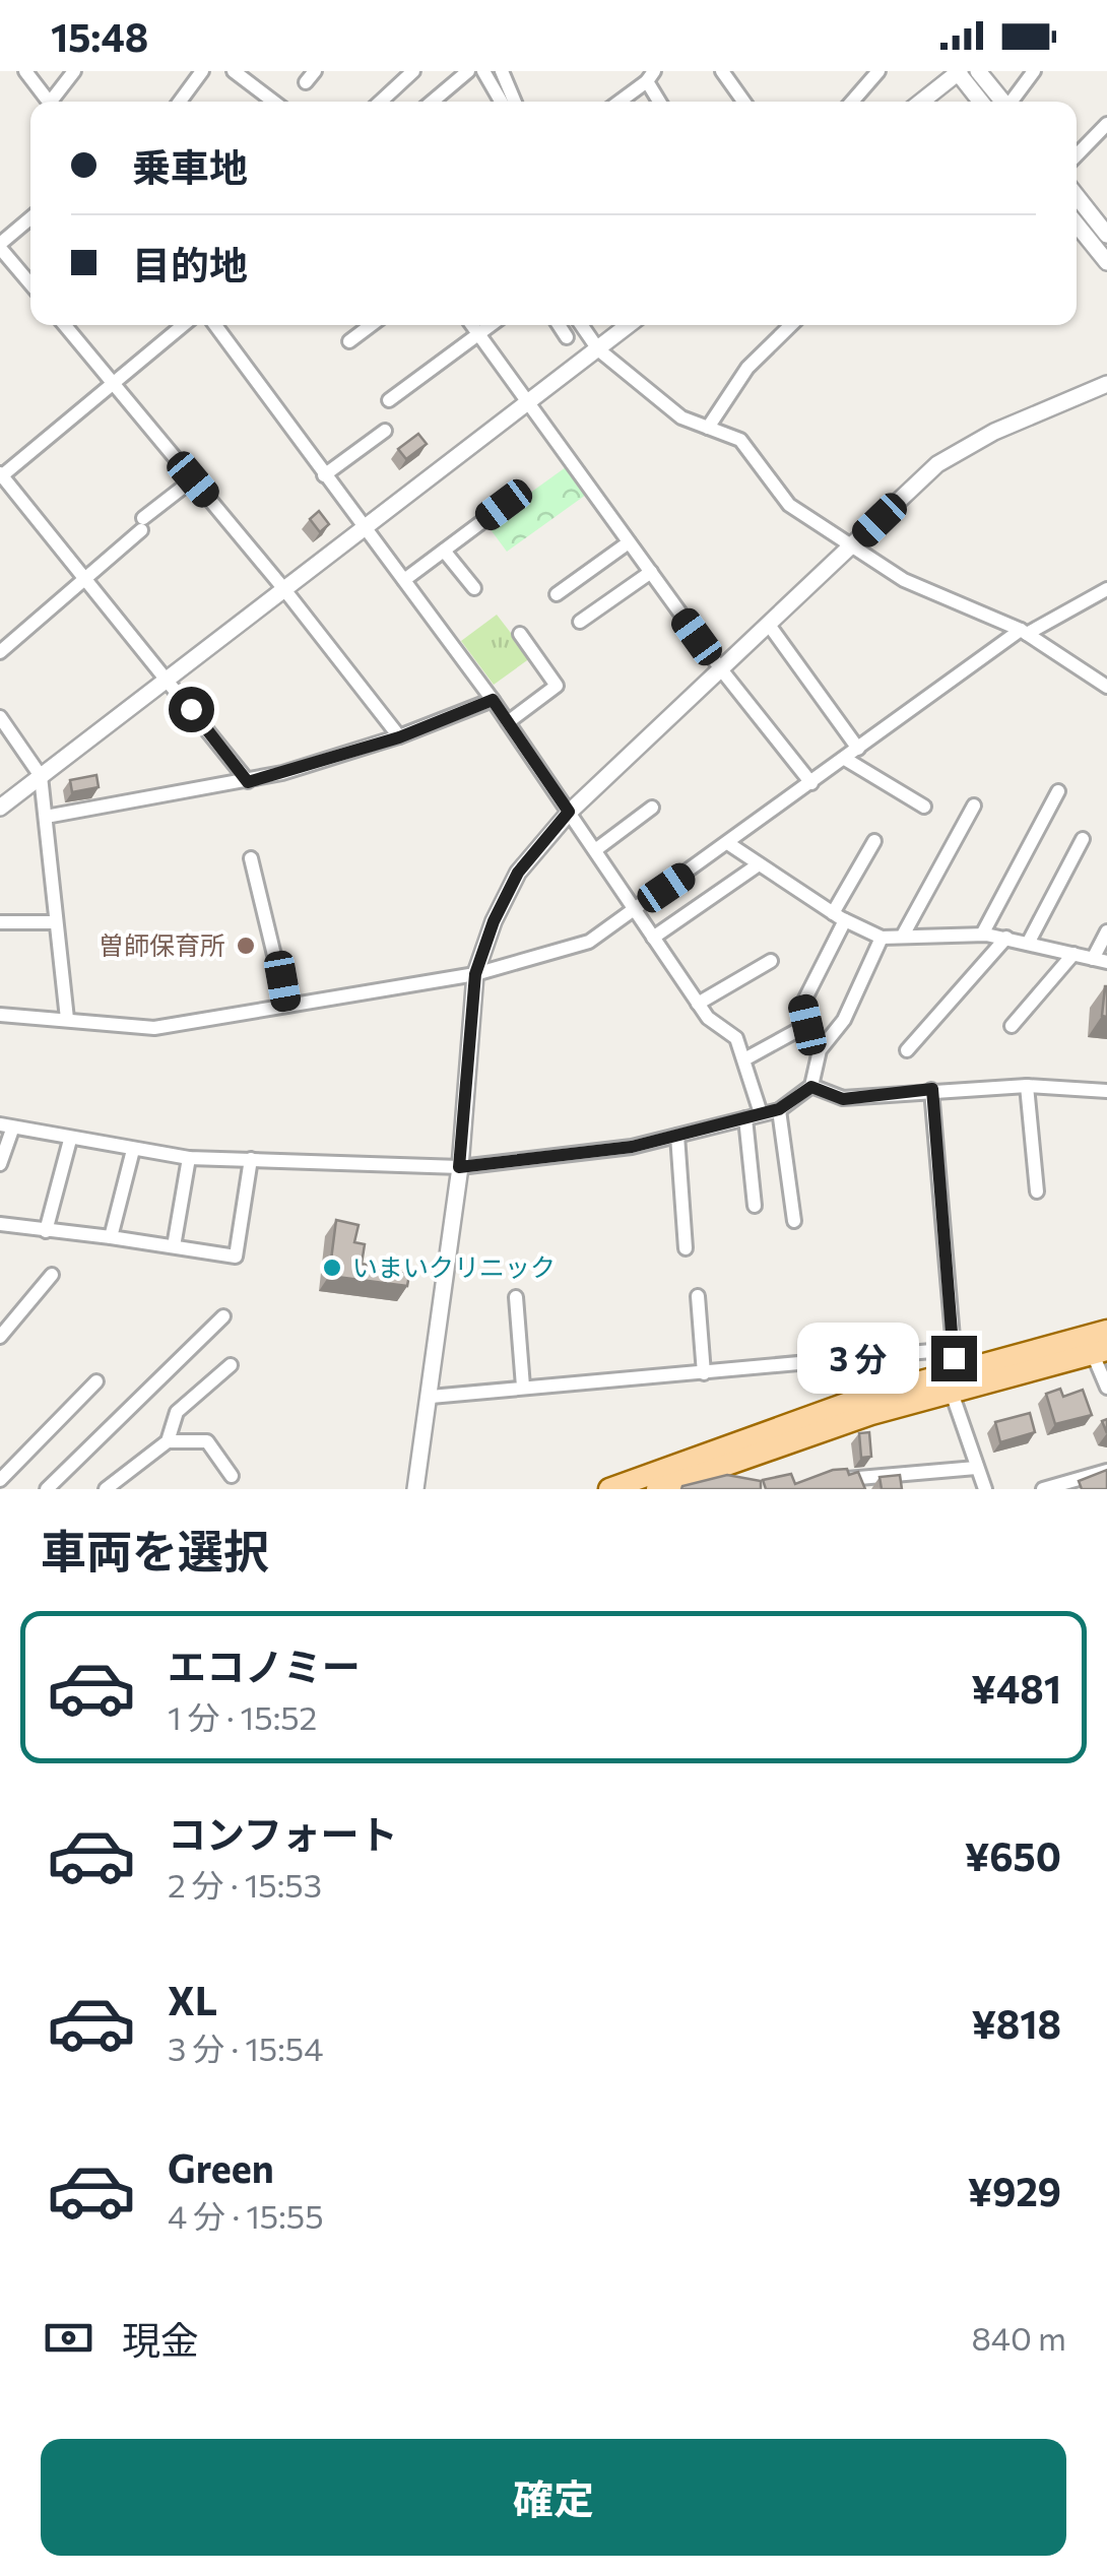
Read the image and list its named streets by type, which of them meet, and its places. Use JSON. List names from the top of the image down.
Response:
{
  "places": ["曽師保育所", "いまいクリニック"],
  "page": {
    "status": "15:48",
    "banner": ["乗車地", "目的地"],
    "bubble": "3 分",
    "heading": "車両を選択",
    "list": [
      {
        "name": "エコノミー",
        "note": "1 分 · 15:52",
        "value": "¥481"
      },
      {
        "name": "コンフォート",
        "note": "2 分 · 15:53",
        "value": "¥650"
      },
      {
        "name": "XL",
        "note": "3 分 · 15:54",
        "value": "¥818"
      },
      {
        "name": "Green",
        "note": "4 分 · 15:55",
        "value": "¥929"
      }
    ],
    "pay": ["現金", "840 m"],
    "buttons": "確定"
  }
}
